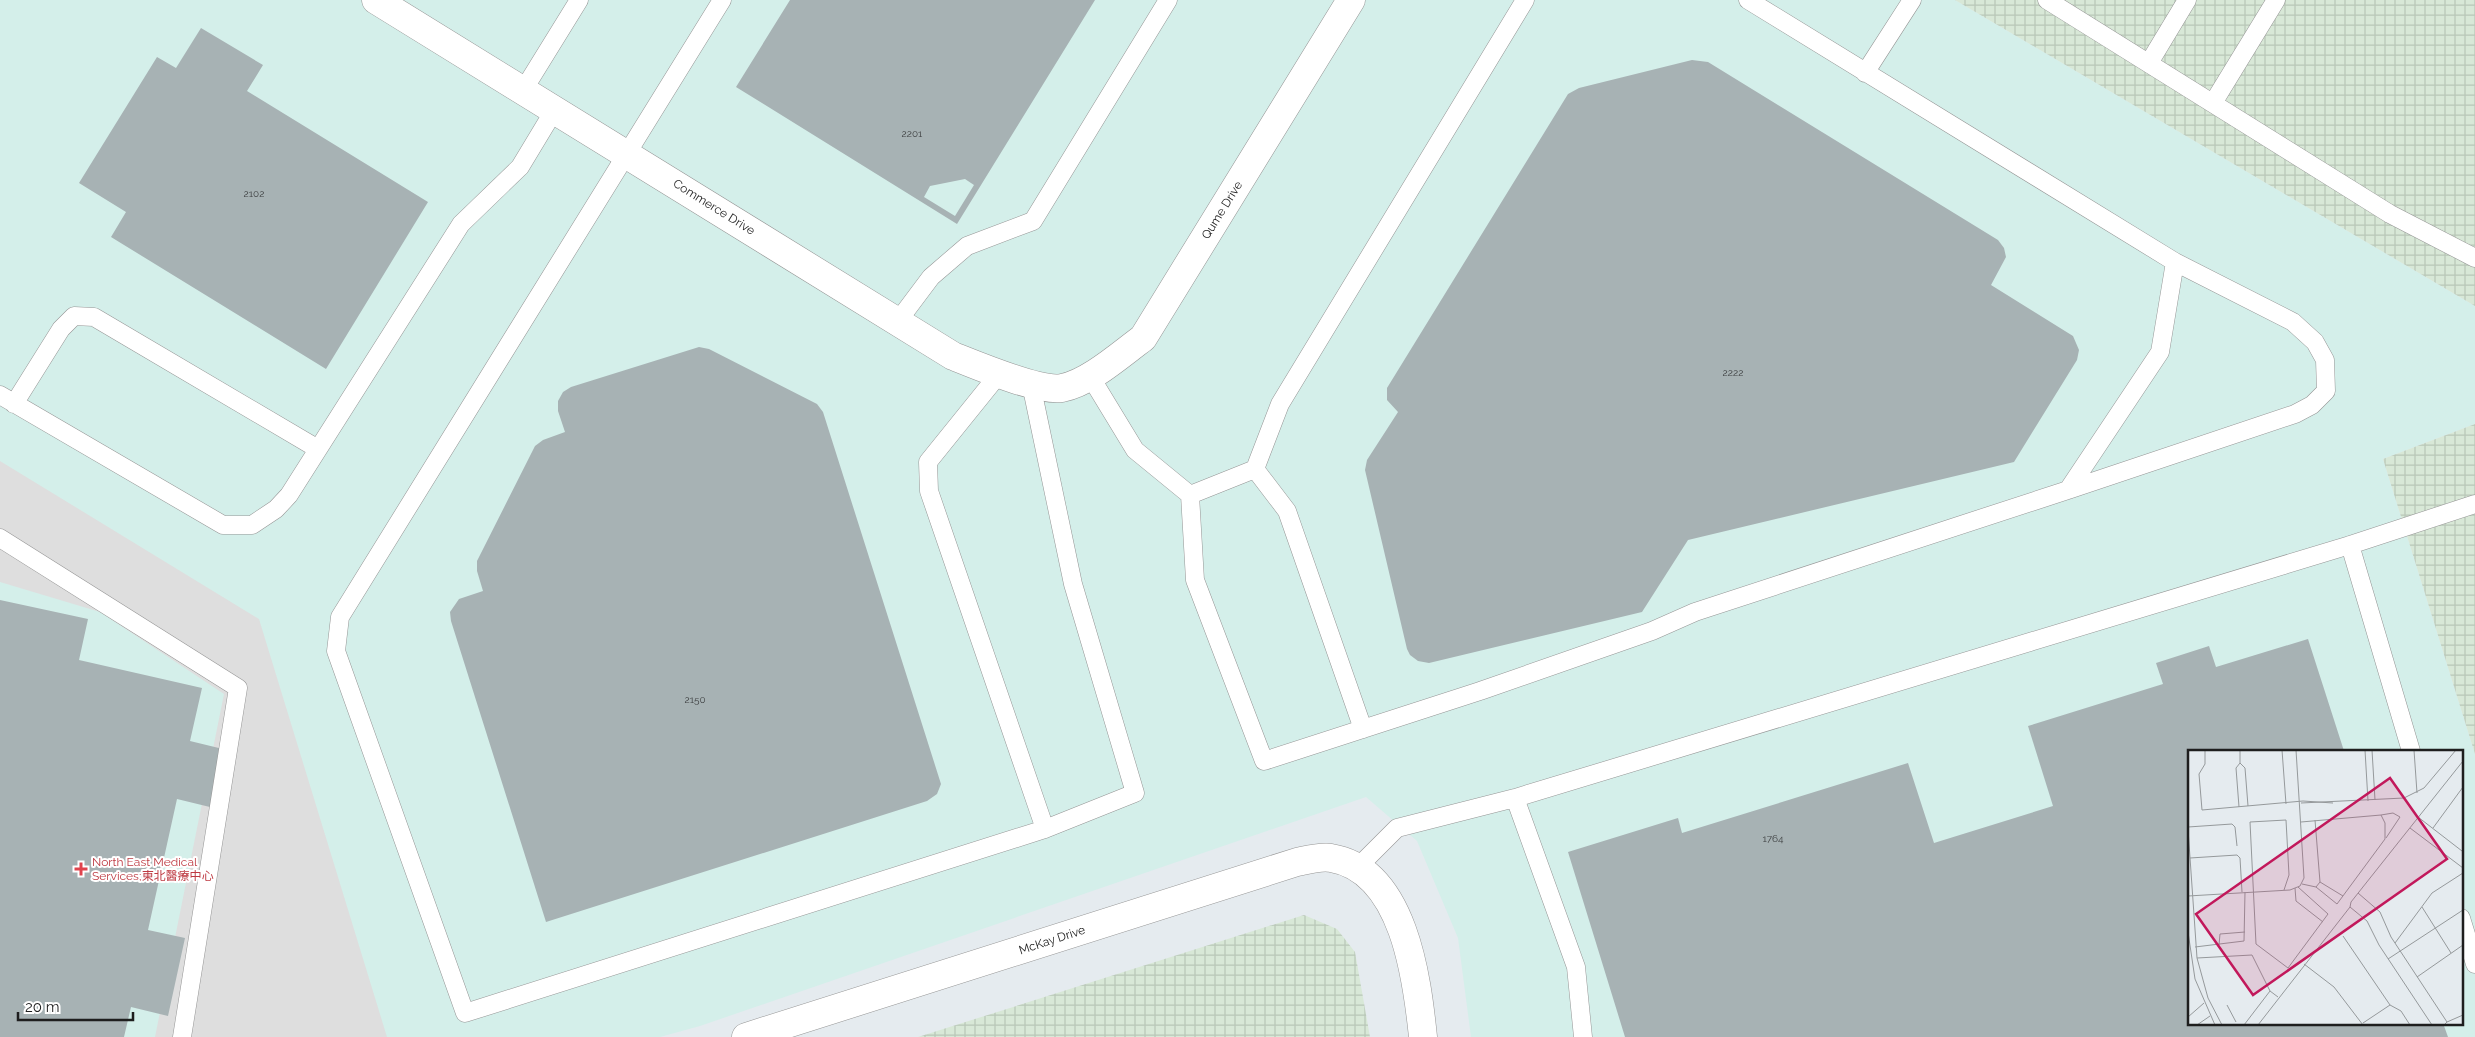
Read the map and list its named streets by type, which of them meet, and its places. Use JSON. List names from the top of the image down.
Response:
{
  "streets": {
    "street": ["Commerce Drive", "Qume Drive", "McKay Drive"]
  },
  "crossings": [
    ["Commerce Drive", "Qume Drive"]
  ],
  "places": {
    "health": ["North East Medical Services;東北醫療中心"]
  },
  "house_numbers": [
    "2201",
    "2102",
    "2222",
    "2150",
    "1764"
  ],
  "scale_bar": "20 m"
}
